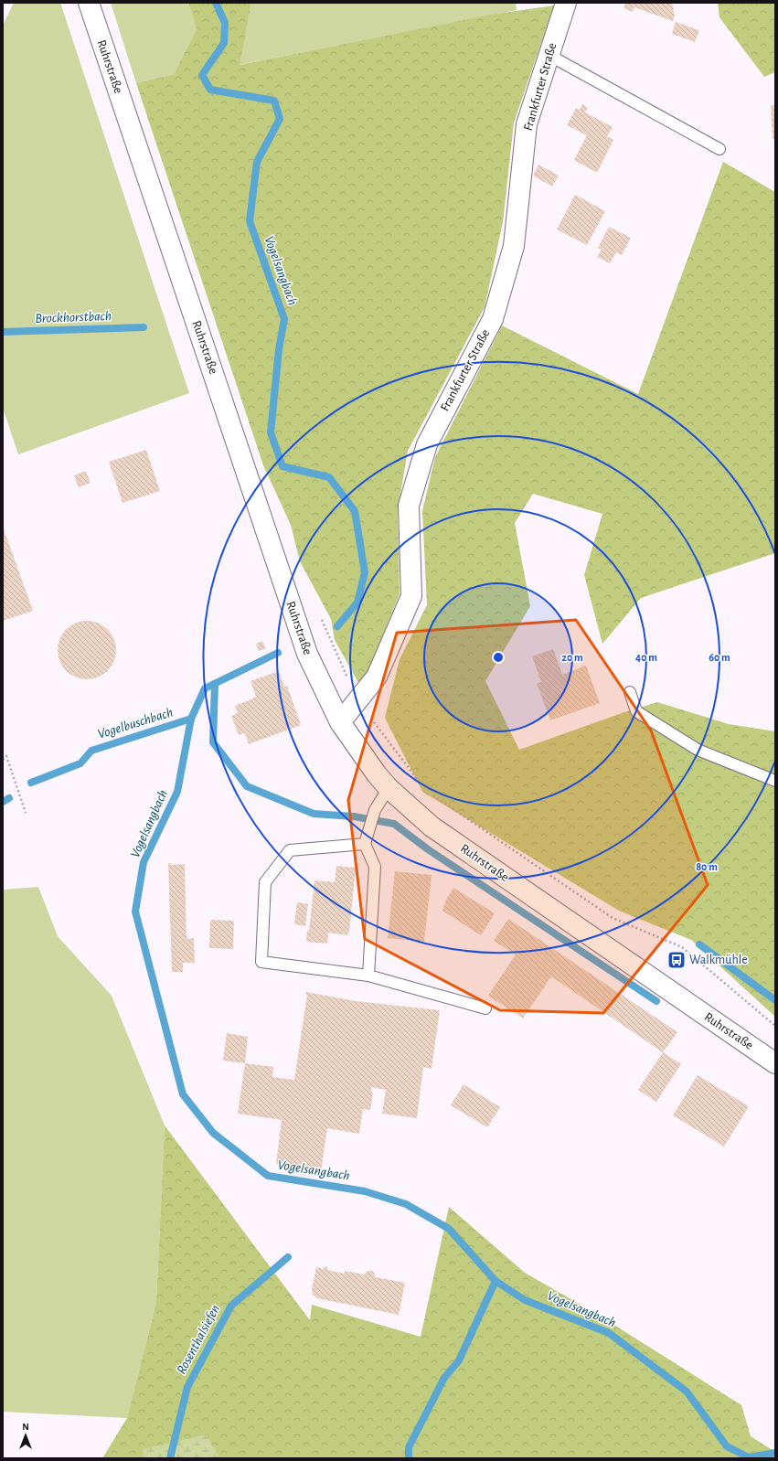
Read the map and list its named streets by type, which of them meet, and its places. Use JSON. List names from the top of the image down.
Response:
{
  "streets": {
    "main road": ["Ruhrstraße", "Frankfurter Straße"]
  },
  "crossings": [
    ["Ruhrstraße", "Frankfurter Straße"]
  ],
  "water": [
    "Vogelsangbach",
    "Brockhorstbach",
    "Vogelbuschbach",
    "Rosenthalsiefen"
  ],
  "places": {
    "bus stop": ["Walkmühle"]
  },
  "north": "top",
  "rings": [
    "20 m",
    "40 m",
    "60 m",
    "80 m"
  ]
}
